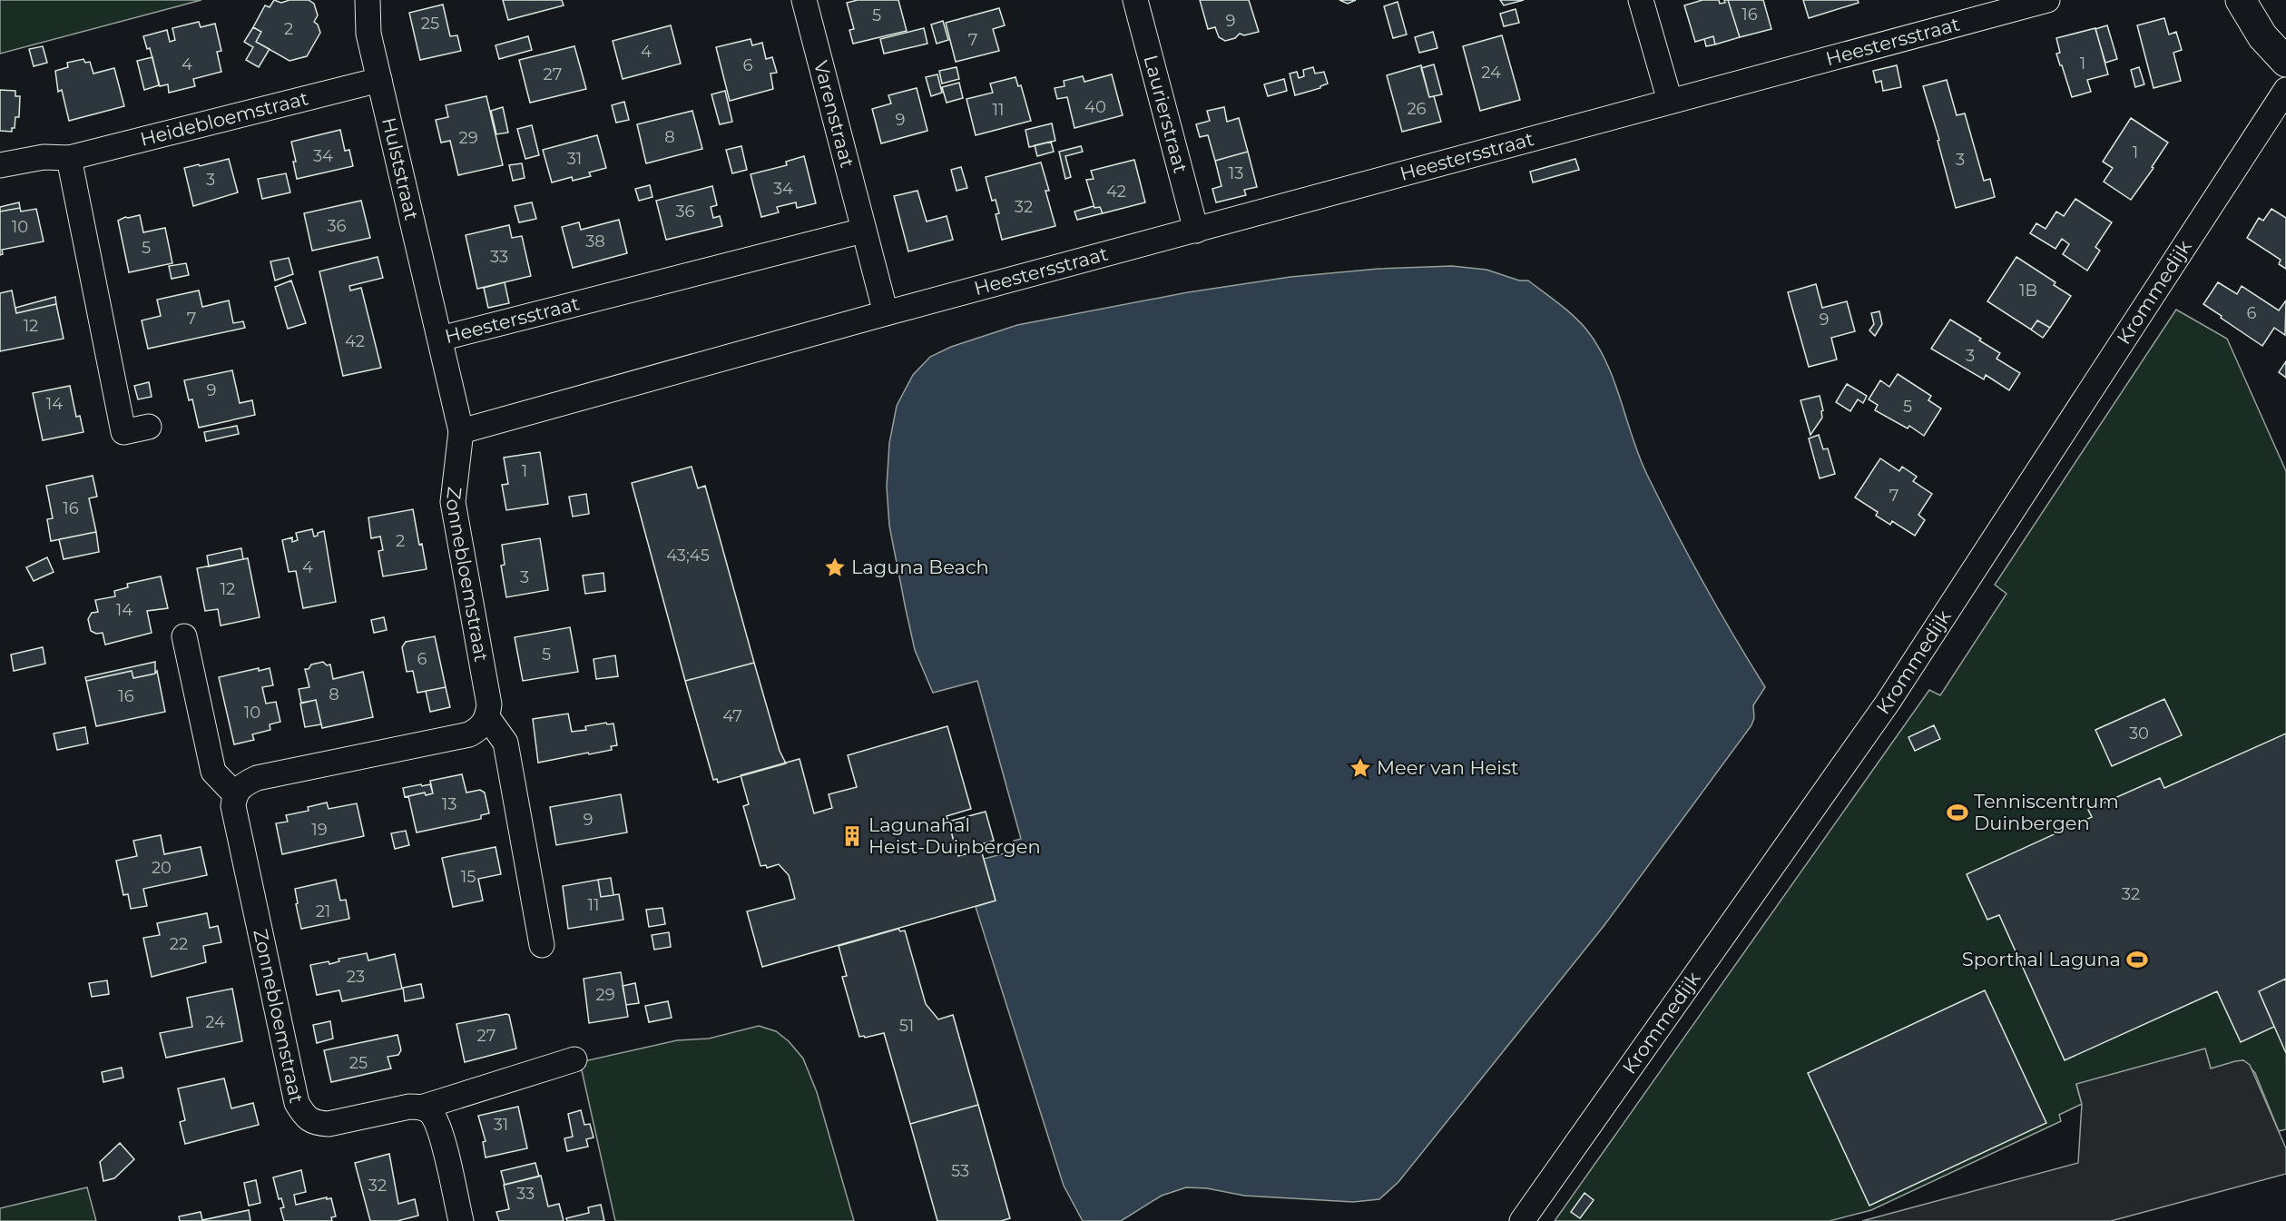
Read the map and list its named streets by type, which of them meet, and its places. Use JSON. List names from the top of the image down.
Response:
{
  "streets": {
    "street": [
      "Heestersstraat",
      "Varenstraat",
      "Laurierstraat",
      "Heidebloemstraat",
      "Hulststraat",
      "Krommedijk",
      "Zonnebloemstraat"
    ]
  },
  "crossings": [
    ["Heestersstraat", "Varenstraat"],
    ["Heestersstraat", "Laurierstraat"],
    ["Heestersstraat", "Hulststraat"],
    ["Heestersstraat", "Zonnebloemstraat"],
    ["Heidebloemstraat", "Hulststraat"]
  ],
  "places": {
    "place": ["Laguna Beach", "Meer van Heist"],
    "sports": ["Tenniscentrum Duinbergen", "Sporthal Laguna"],
    "building": ["Lagunahal Heist-Duinbergen"]
  },
  "house_numbers": [
    "16",
    "5",
    "9",
    "25",
    "2",
    "7",
    "4",
    "1",
    "4",
    "6",
    "24",
    "27",
    "40",
    "26",
    "11",
    "9",
    "8",
    "29",
    "1",
    "34",
    "31",
    "3",
    "13",
    "3",
    "34",
    "42",
    "32",
    "36",
    "36",
    "10",
    "38",
    "5",
    "33",
    "1B",
    "6",
    "7",
    "9",
    "12",
    "42",
    "3",
    "9",
    "14",
    "5",
    "1",
    "7",
    "16",
    "2",
    "43;45",
    "4",
    "3",
    "12",
    "14",
    "5",
    "6",
    "8",
    "16",
    "10",
    "47",
    "30",
    "13",
    "9",
    "19",
    "20",
    "15",
    "32",
    "11",
    "21",
    "22",
    "23",
    "29",
    "24",
    "51",
    "27",
    "25",
    "31",
    "53",
    "32",
    "33"
  ]
}
